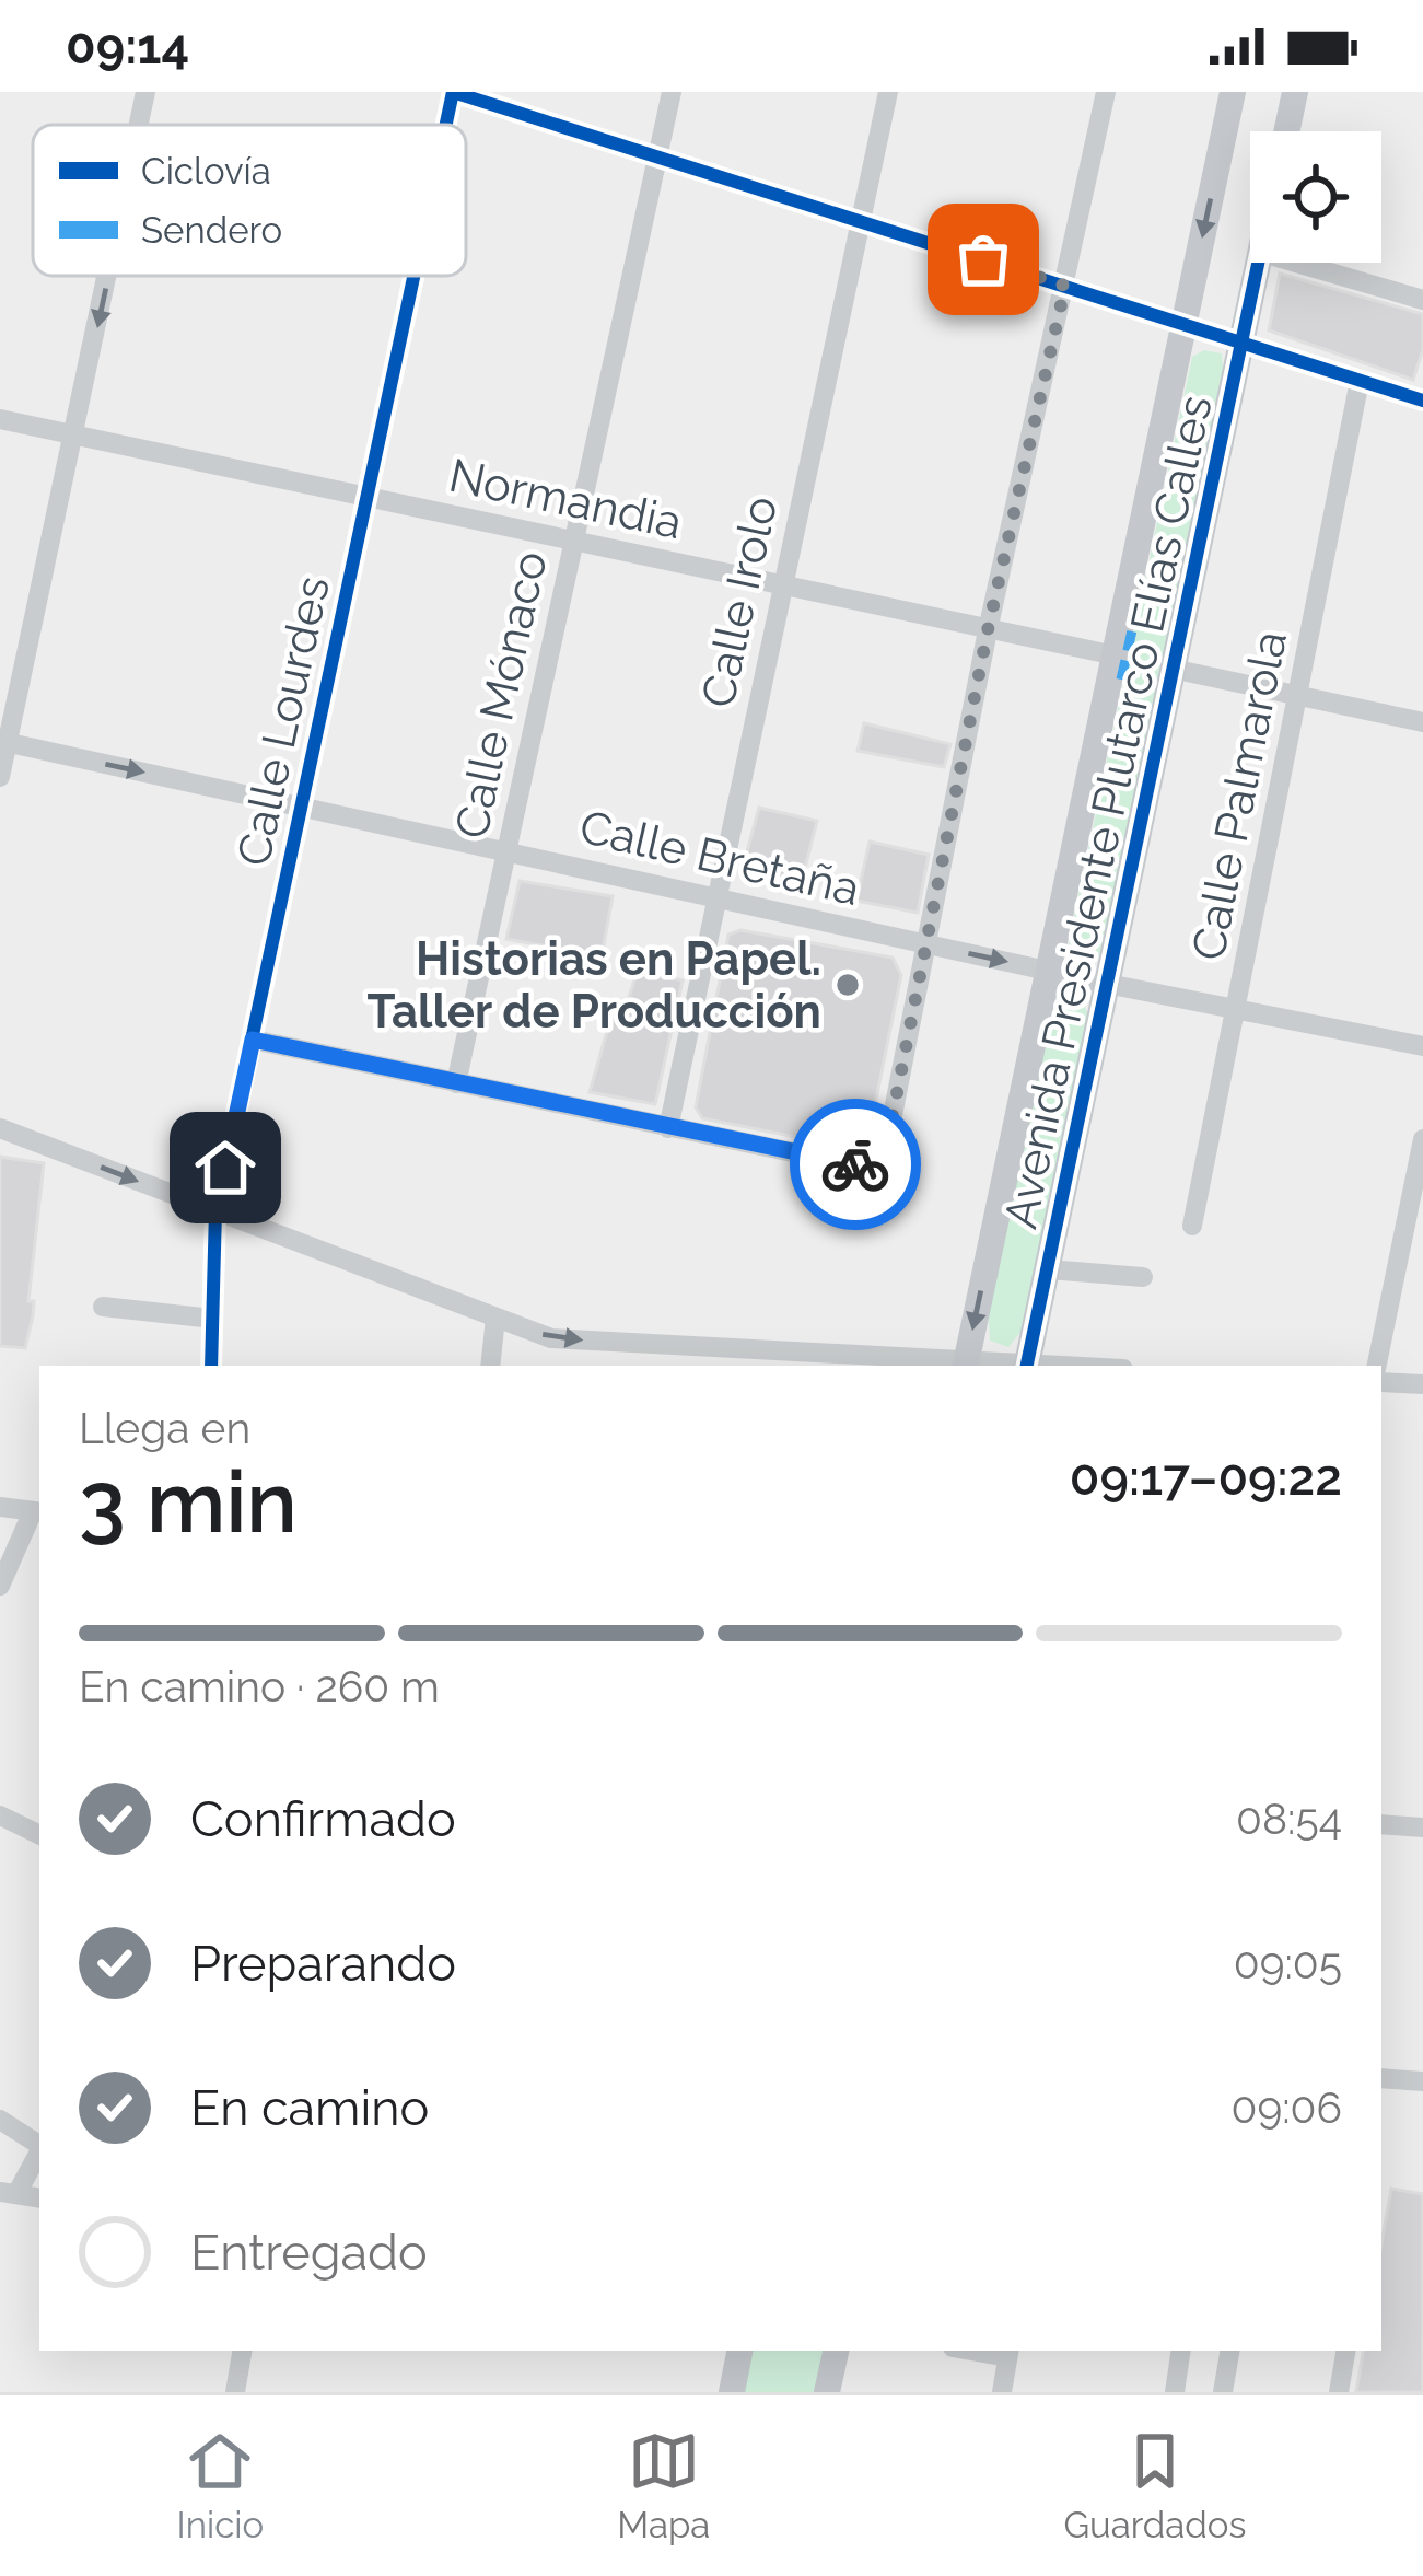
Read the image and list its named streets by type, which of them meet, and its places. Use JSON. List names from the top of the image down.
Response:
{
  "streets": {
    "main road": ["Avenida Presidente Plutarco Elías Calles"],
    "street": [
      "Normandia",
      "Calle Irolo",
      "Calle Mónaco",
      "Calle Lourdes",
      "Calle Palmarola",
      "Calle Bretaña"
    ]
  },
  "crossings": [
    ["Normandia", "Calle Irolo"],
    ["Normandia", "Calle Mónaco"],
    ["Normandia", "Calle Lourdes"],
    ["Normandia", "Avenida Presidente Plutarco Elías Calles"],
    ["Calle Irolo", "Calle Bretaña"],
    ["Calle Mónaco", "Calle Bretaña"],
    ["Calle Lourdes", "Calle Bretaña"],
    ["Calle Palmarola", "Calle Bretaña"],
    ["Avenida Presidente Plutarco Elías Calles", "Calle Bretaña"]
  ],
  "places": ["Historias en Papel. Taller de Producción"],
  "legend": ["Ciclovía", "Sendero"],
  "page": {
    "status": "09:14",
    "heading": ["3 min", "Llega en", "09:17–09:22"],
    "bar": "En camino · 260 m",
    "list": [
      ["Confirmado", "08:54"],
      ["Preparando", "09:05"],
      ["En camino", "09:06"],
      "Entregado"
    ],
    "tabs": ["Inicio", "Mapa", "Guardados"]
  }
}
